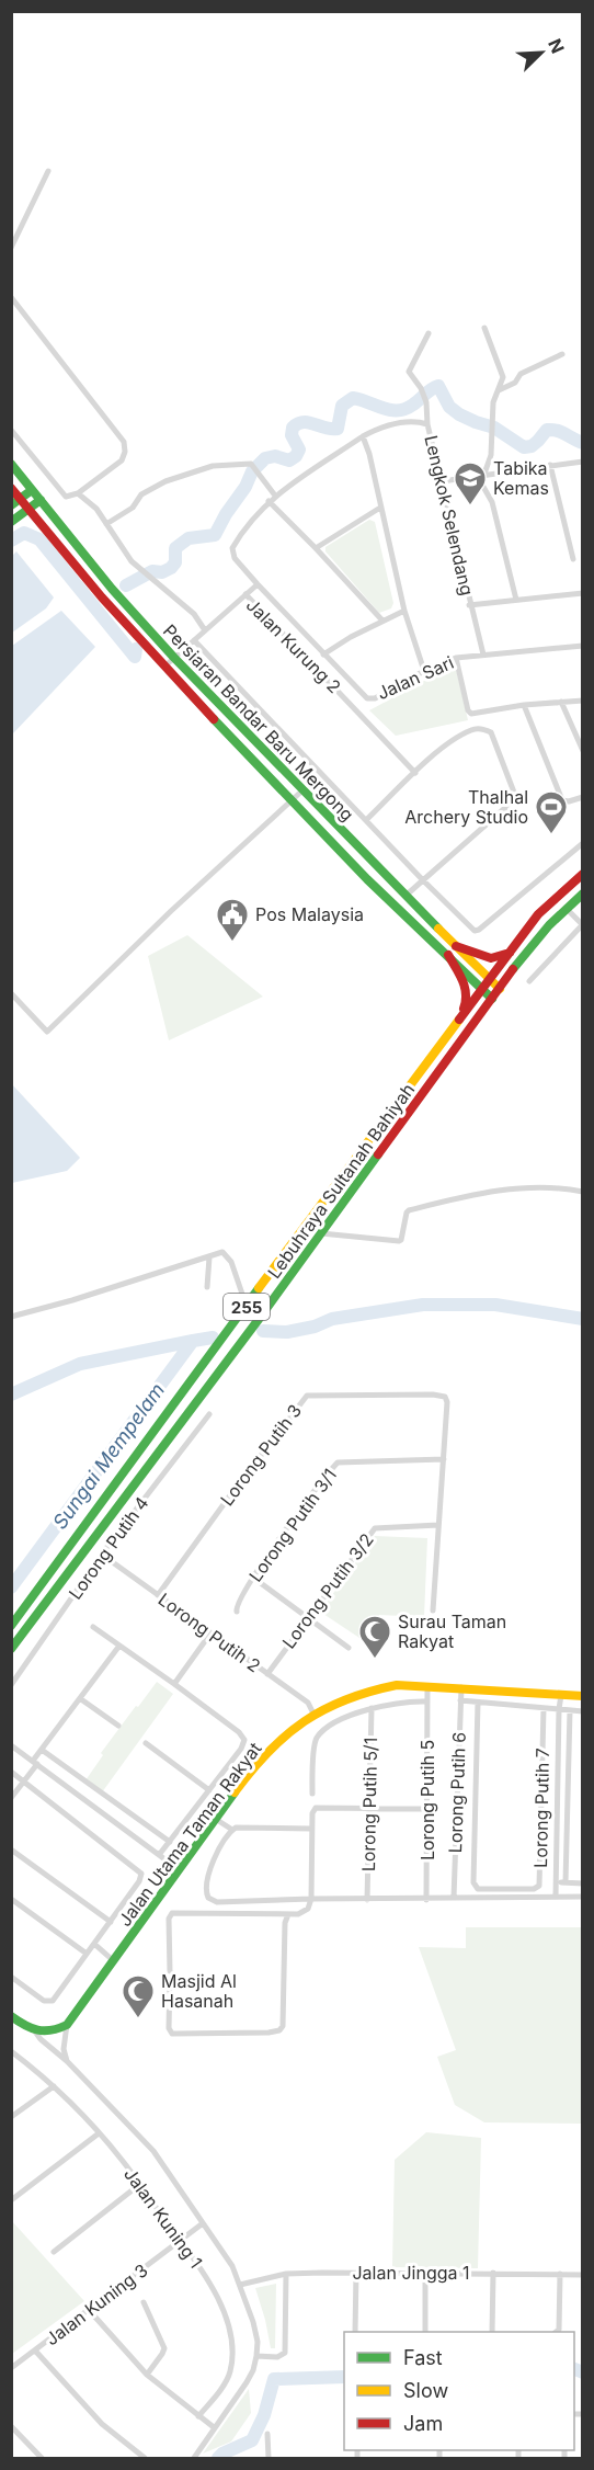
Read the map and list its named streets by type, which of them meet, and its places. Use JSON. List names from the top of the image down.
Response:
{
  "streets": {
    "street": [
      "Lengkok Selendang",
      "Jalan Kurung 2",
      "Jalan Sari",
      "Persiaran Bandar Baru Mergong",
      "Lebuhraya Sultanah Bahiyah",
      "255",
      "Lorong Putih 3",
      "Lorong Putih 3/1",
      "Lorong Putih 4",
      "Lorong Putih 3/2",
      "Lorong Putih 2",
      "Lorong Putih 6",
      "Lorong Putih 5",
      "Lorong Putih 5/1",
      "Lorong Putih 7",
      "Jalan Utama Taman Rakyat",
      "Jalan Kuning 1",
      "Jalan Jingga 1",
      "Jalan Kuning 3"
    ]
  },
  "crossings": [
    ["Lengkok Selendang", "Jalan Sari"],
    ["Jalan Kurung 2", "Persiaran Bandar Baru Mergong"],
    ["Persiaran Bandar Baru Mergong", "Lebuhraya Sultanah Bahiyah"],
    ["Lorong Putih 3", "Lorong Putih 3/1"],
    ["Lorong Putih 3", "Lorong Putih 2"],
    ["Lorong Putih 4", "Lorong Putih 2"],
    ["Lorong Putih 3/2", "Lorong Putih 2"],
    ["Lorong Putih 2", "Jalan Utama Taman Rakyat"],
    ["Lorong Putih 6", "Lorong Putih 7"],
    ["Lorong Putih 6", "Jalan Utama Taman Rakyat"],
    ["Lorong Putih 5", "Jalan Utama Taman Rakyat"],
    ["Jalan Kuning 1", "Jalan Kuning 3"]
  ],
  "water": ["Sungai Mempelam"],
  "places": {
    "school or university": ["Tabika Kemas"],
    "sports": ["Thalhal Archery Studio"],
    "public building": ["Pos Malaysia"],
    "mosque": ["Surau Taman Rakyat", "Masjid Al Hasanah"]
  },
  "legend": ["Fast", "Slow", "Jam"],
  "north": "top right"
}
